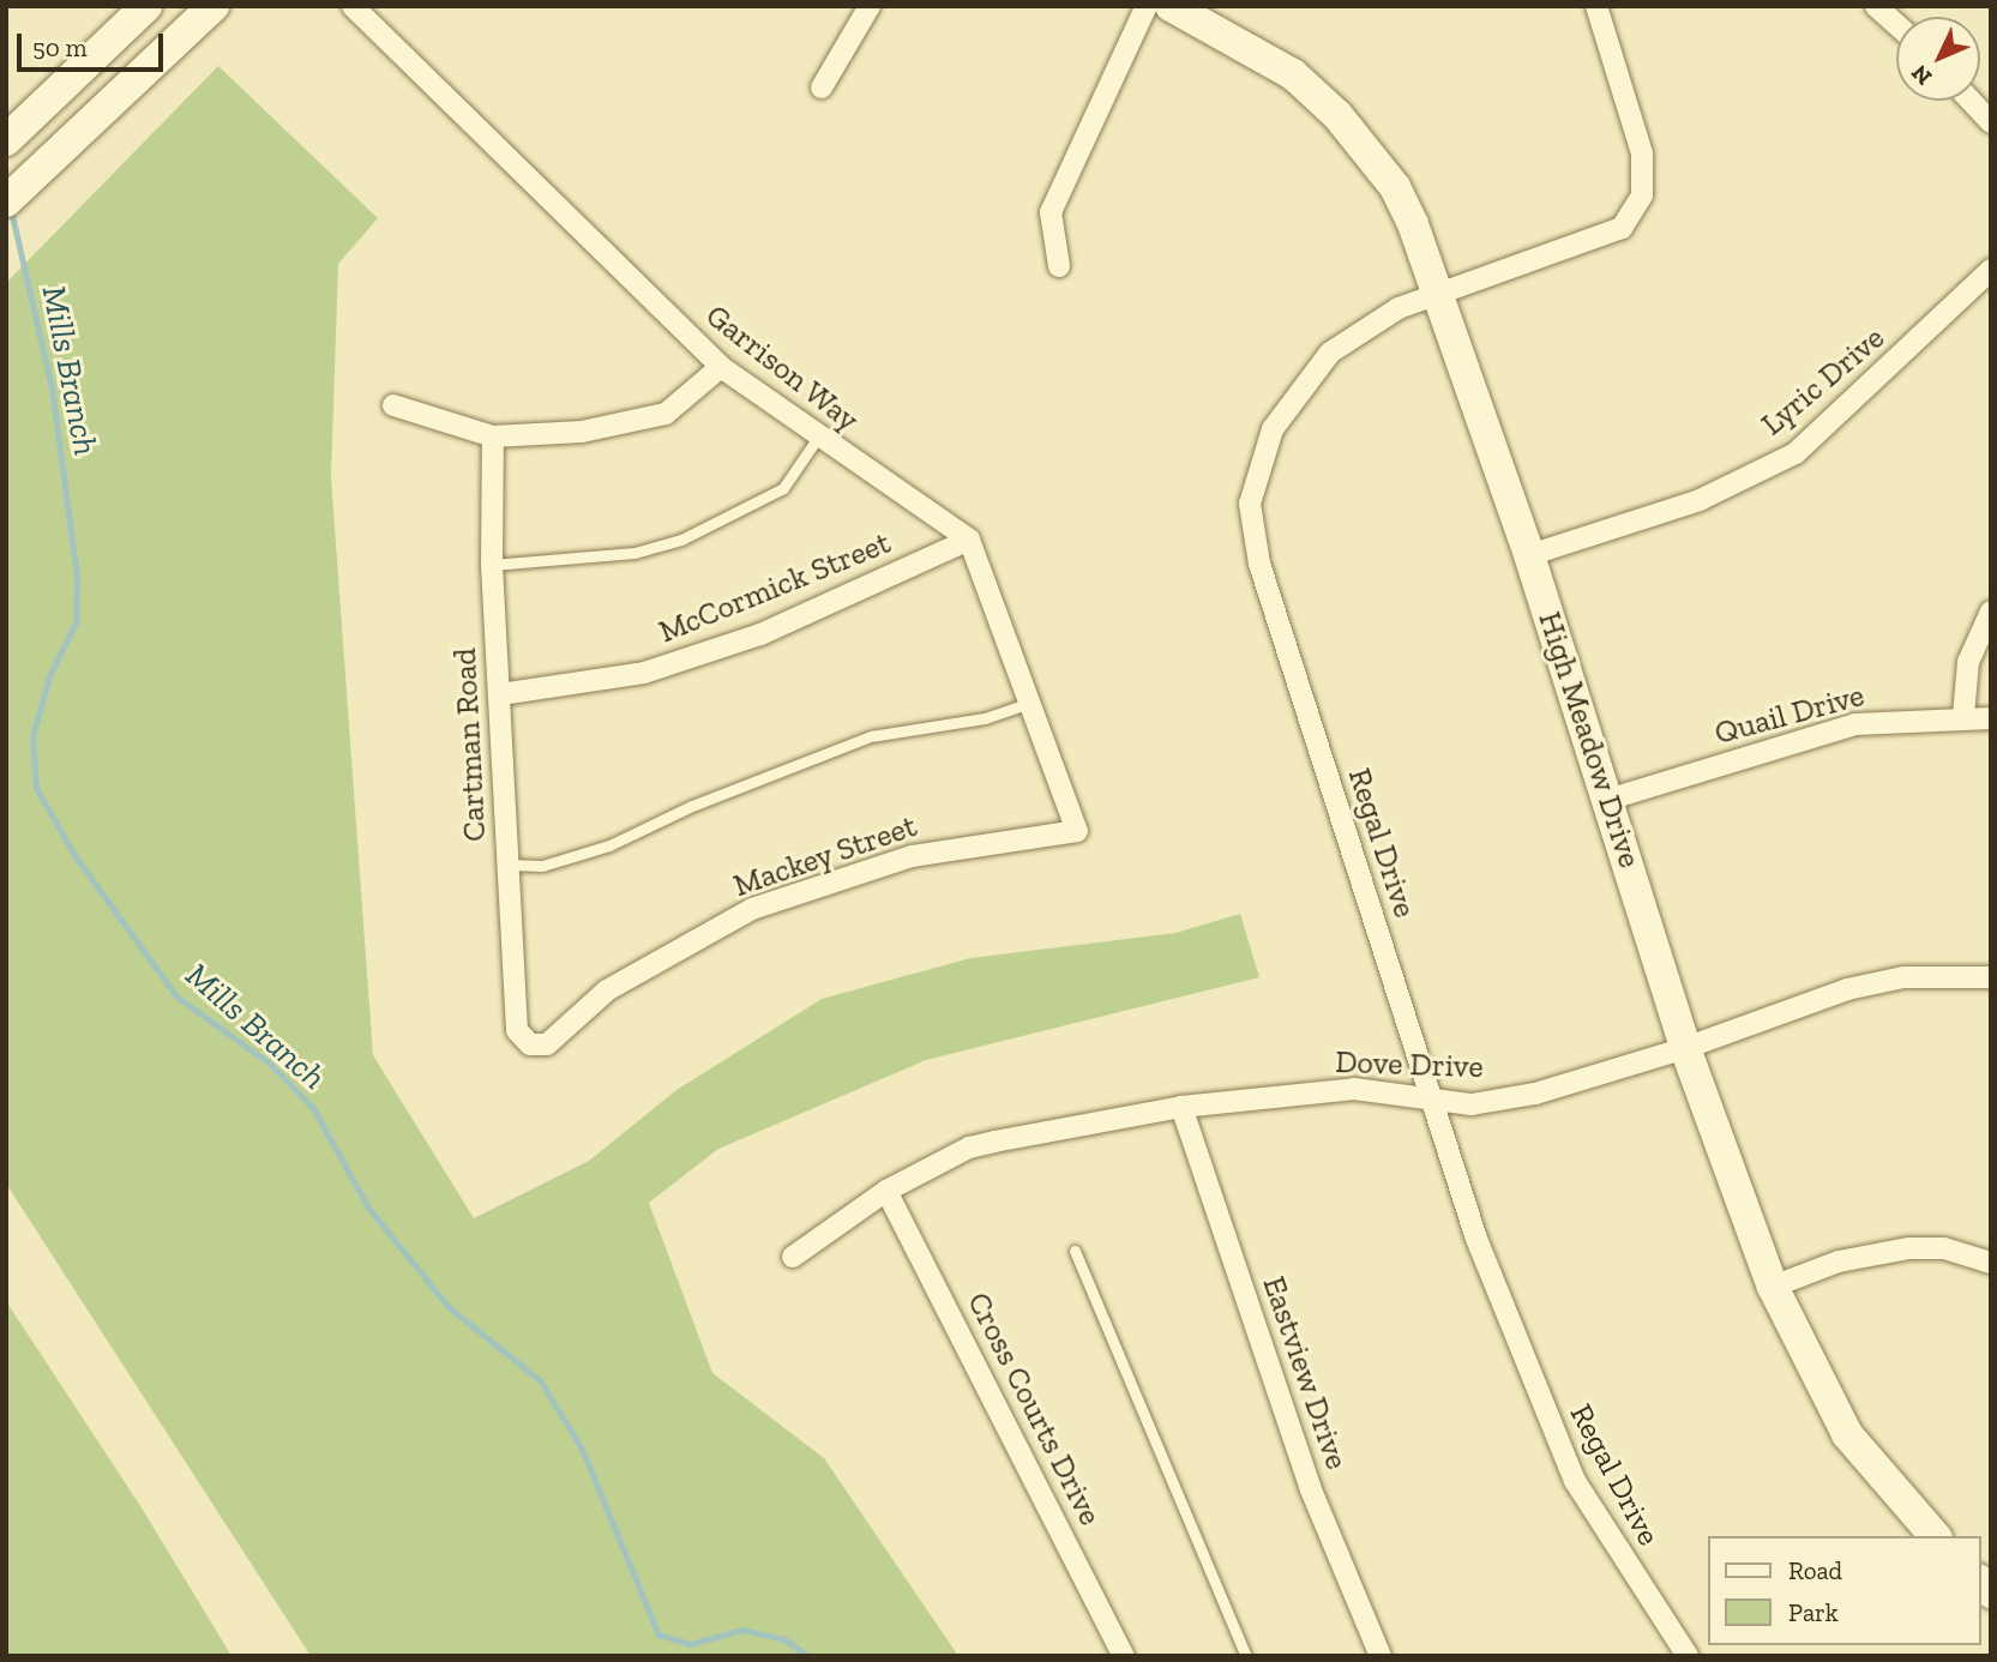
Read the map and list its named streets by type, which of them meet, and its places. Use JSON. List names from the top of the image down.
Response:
{
  "streets": {
    "street": [
      "Garrison Way",
      "Lyric Drive",
      "McCormick Street",
      "Quail Drive",
      "High Meadow Drive",
      "Cartman Road",
      "Regal Drive",
      "Mackey Street",
      "Dove Drive",
      "Eastview Drive",
      "Cross Courts Drive"
    ]
  },
  "crossings": [
    ["Garrison Way", "McCormick Street"],
    ["Lyric Drive", "High Meadow Drive"],
    ["McCormick Street", "Cartman Road"],
    ["Quail Drive", "High Meadow Drive"],
    ["High Meadow Drive", "Regal Drive"],
    ["High Meadow Drive", "Dove Drive"],
    ["Cartman Road", "Mackey Street"],
    ["Regal Drive", "Dove Drive"],
    ["Dove Drive", "Eastview Drive"],
    ["Dove Drive", "Cross Courts Drive"]
  ],
  "water": ["Mills Branch"],
  "legend": ["Road", "Park"],
  "scale_bar": "50 m",
  "north": "bottom left"
}
